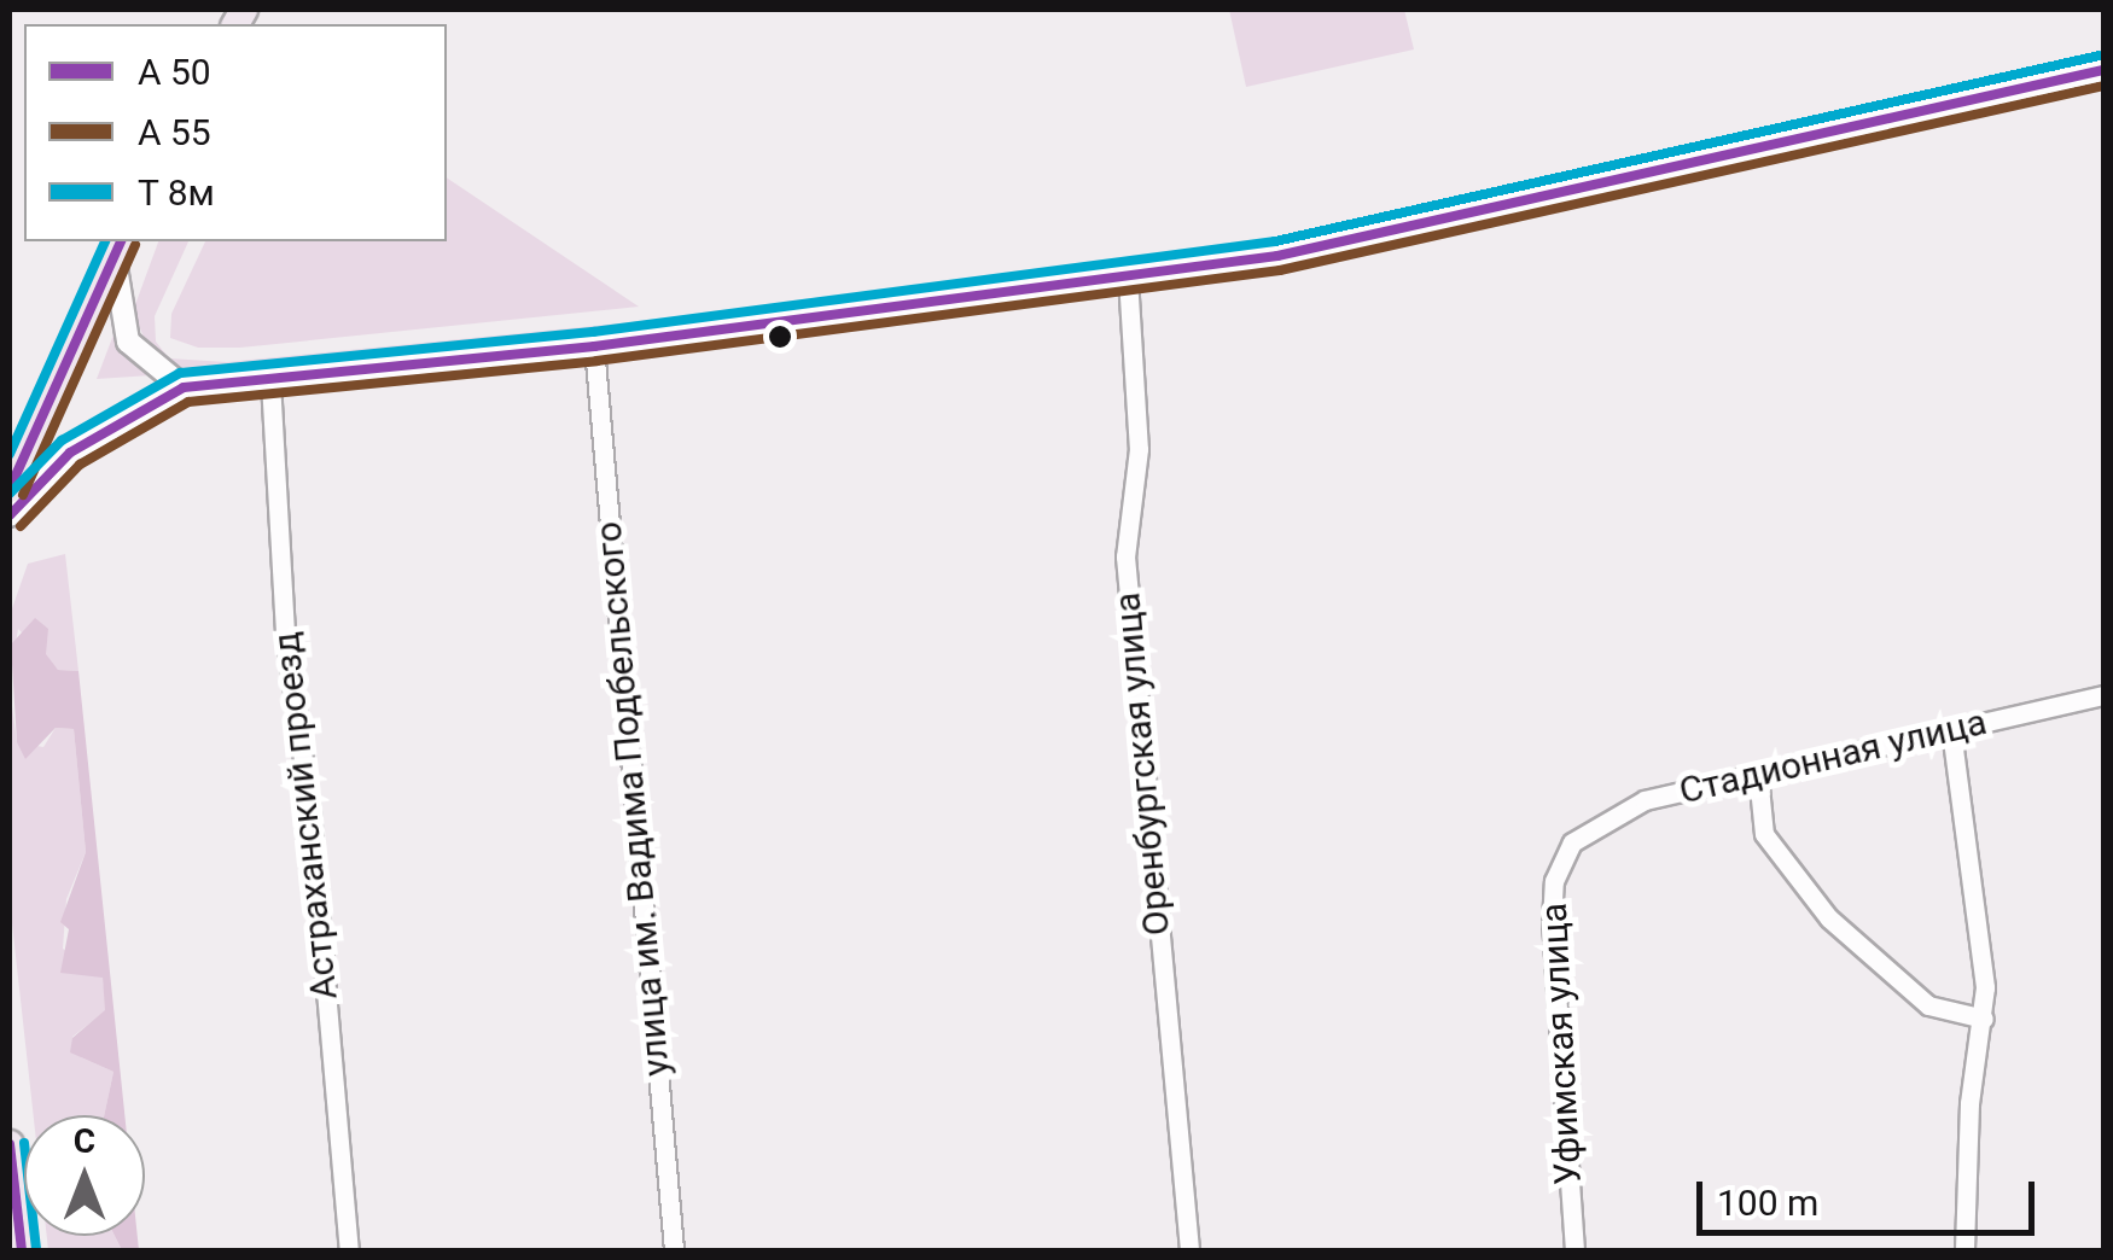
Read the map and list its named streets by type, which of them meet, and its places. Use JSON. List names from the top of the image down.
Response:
{
  "streets": {
    "street": [
      "Стадионная улица",
      "Оренбургская улица",
      "улица им. Вадима Подбельского",
      "Астраханский проезд",
      "Уфимская улица"
    ]
  },
  "crossings": [
    ["Стадионная улица", "Уфимская улица"]
  ],
  "legend": ["А 50", "А 55", "Т 8м"],
  "scale_bar": "100 m",
  "north": "top"
}
